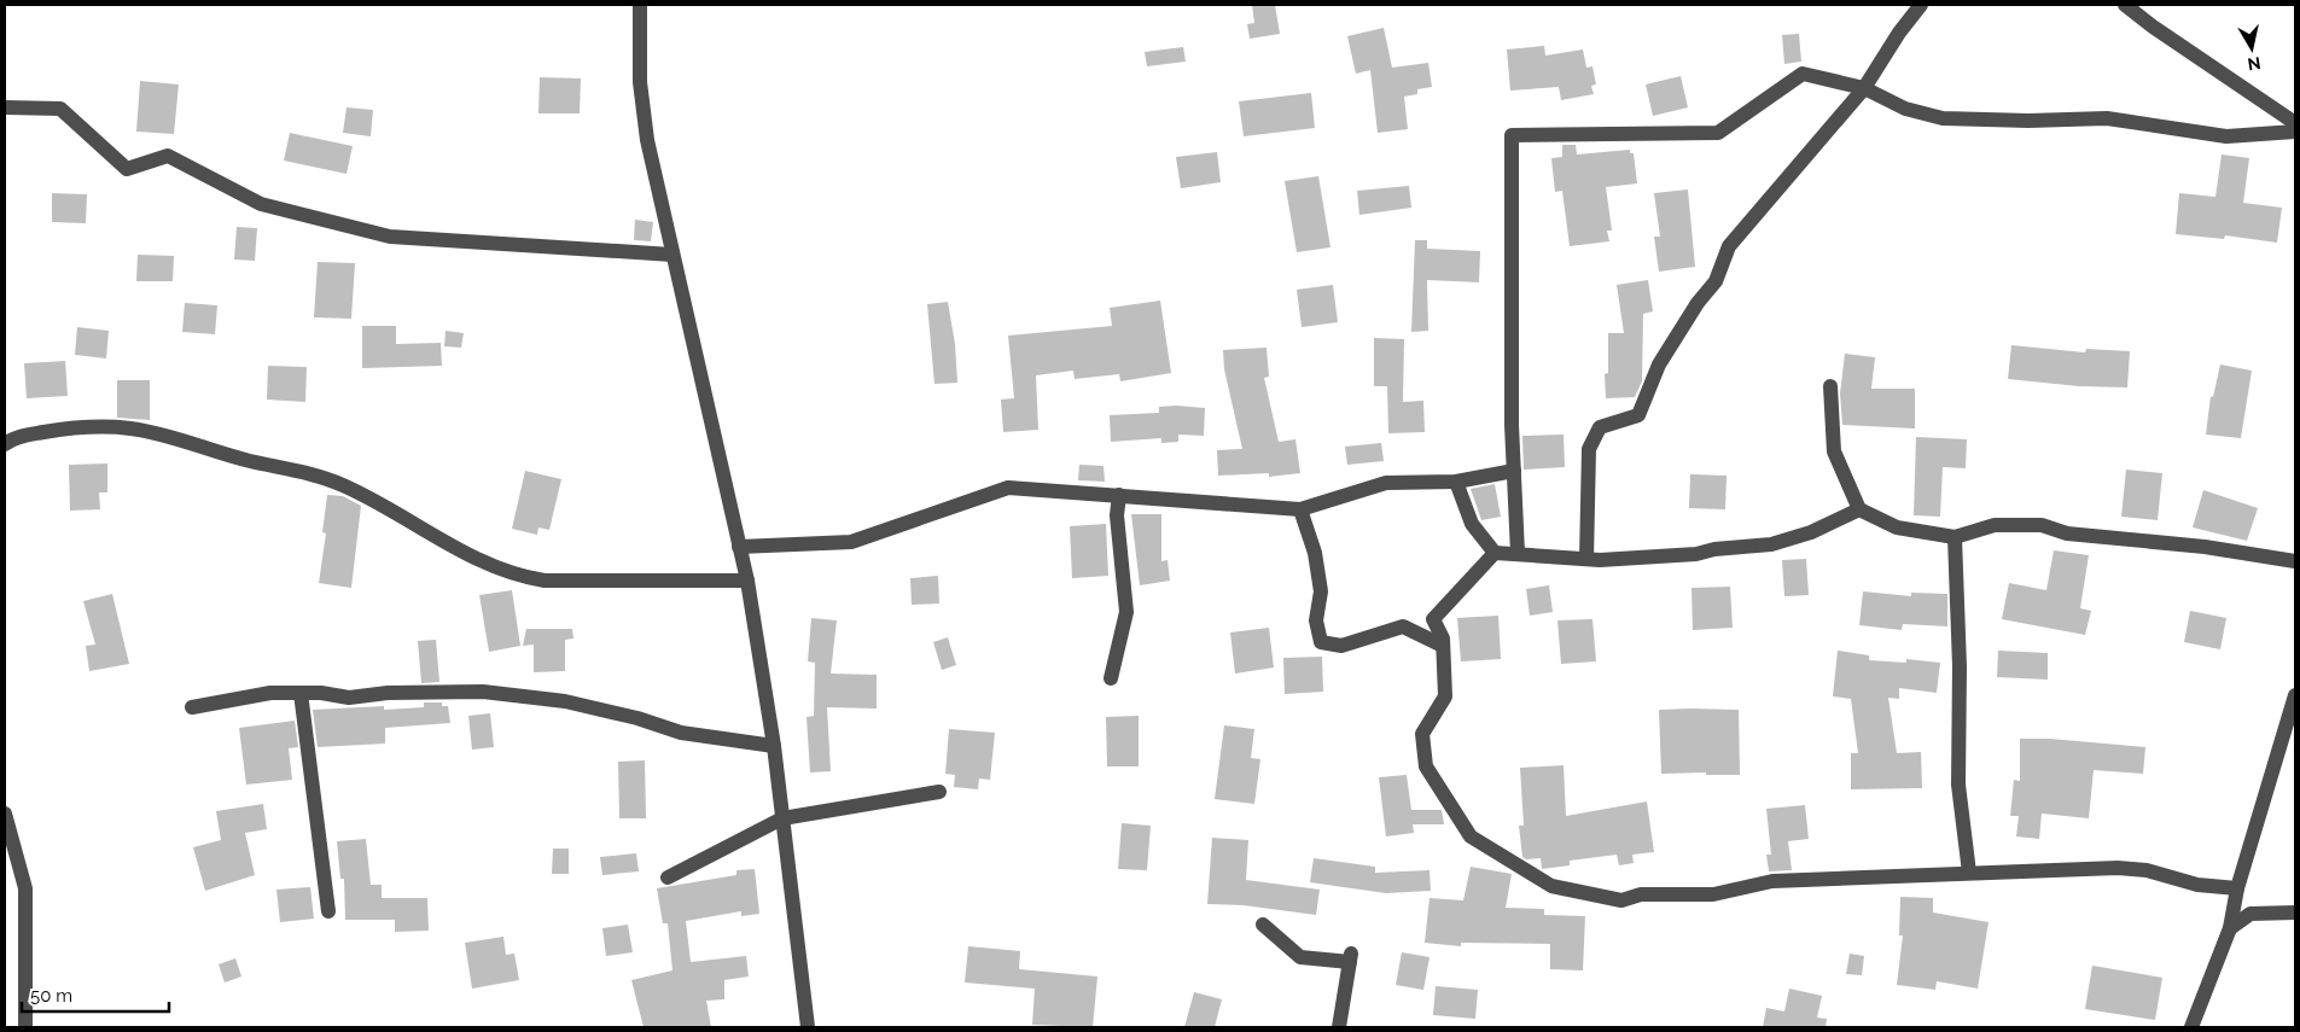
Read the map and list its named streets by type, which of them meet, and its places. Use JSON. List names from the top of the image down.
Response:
{
  "scale_bar": "50 m",
  "north": "bottom"
}
